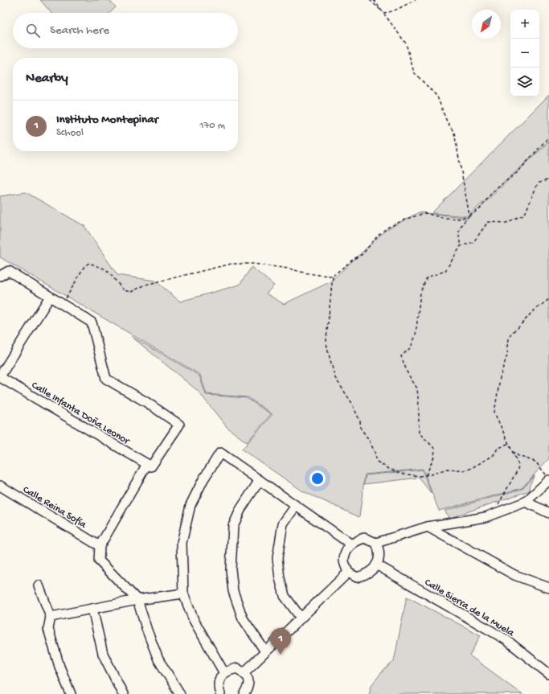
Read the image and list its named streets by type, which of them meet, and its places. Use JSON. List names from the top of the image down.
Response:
{
  "streets": {
    "street": ["Calle Infanta Doña Leonor", "Calle Reina Sofía", "Calle Sierra de la Muela"]
  },
  "north": "bottom left",
  "page": {
    "map_buttons": ["+", "−"],
    "search": "Search here",
    "heading": "Nearby",
    "list": [
      {
        "mark": "1",
        "name": "Instituto Montepinar",
        "note": "School",
        "value": "170 m"
      }
    ],
    "pins": "1"
  }
}
